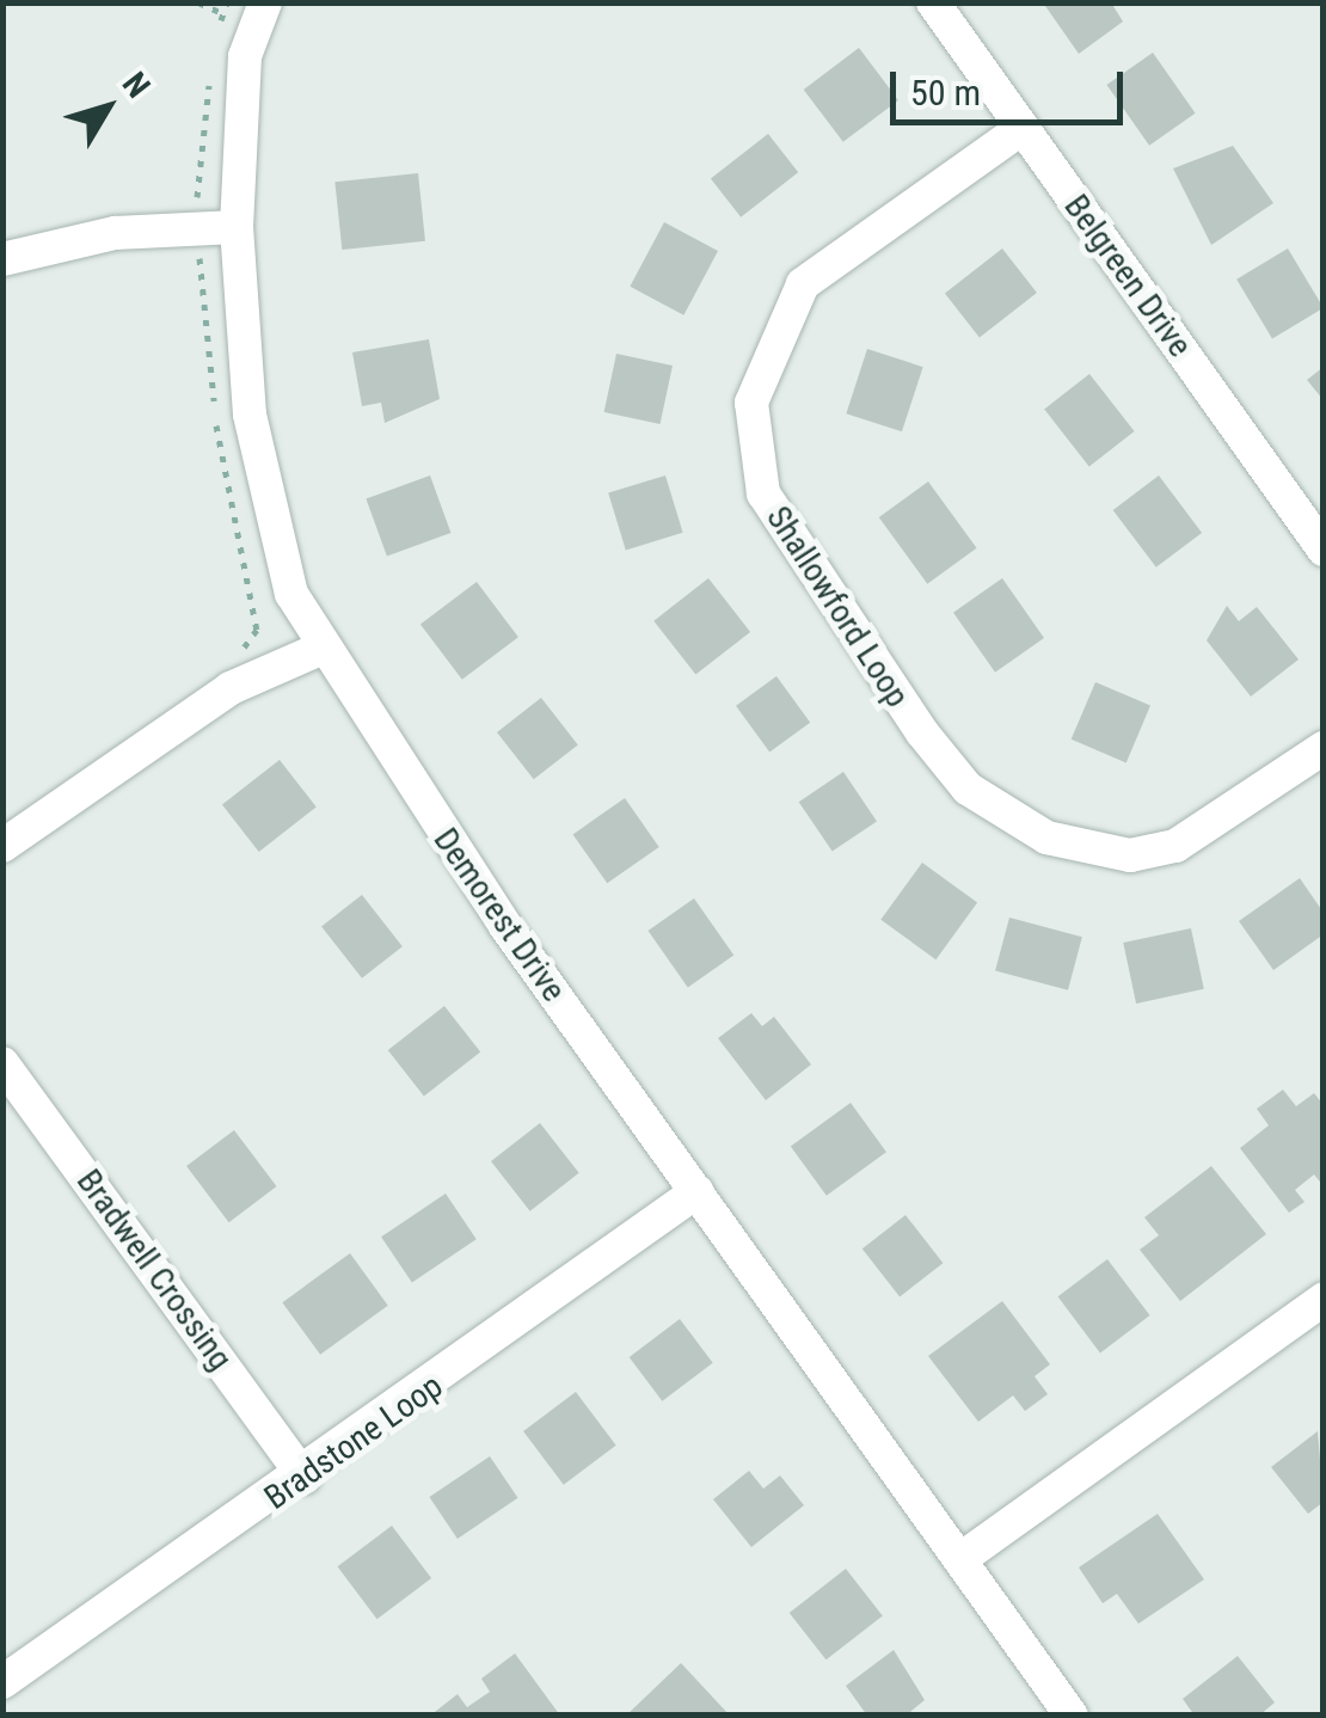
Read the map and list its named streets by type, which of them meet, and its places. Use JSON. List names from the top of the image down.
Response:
{
  "streets": {
    "street": [
      "Belgreen Drive",
      "Shallowford Loop",
      "Demorest Drive",
      "Bradwell Crossing",
      "Bradstone Loop"
    ]
  },
  "crossings": [
    ["Belgreen Drive", "Shallowford Loop"],
    ["Demorest Drive", "Bradstone Loop"],
    ["Bradwell Crossing", "Bradstone Loop"]
  ],
  "scale_bar": "50 m",
  "north": "top right"
}
